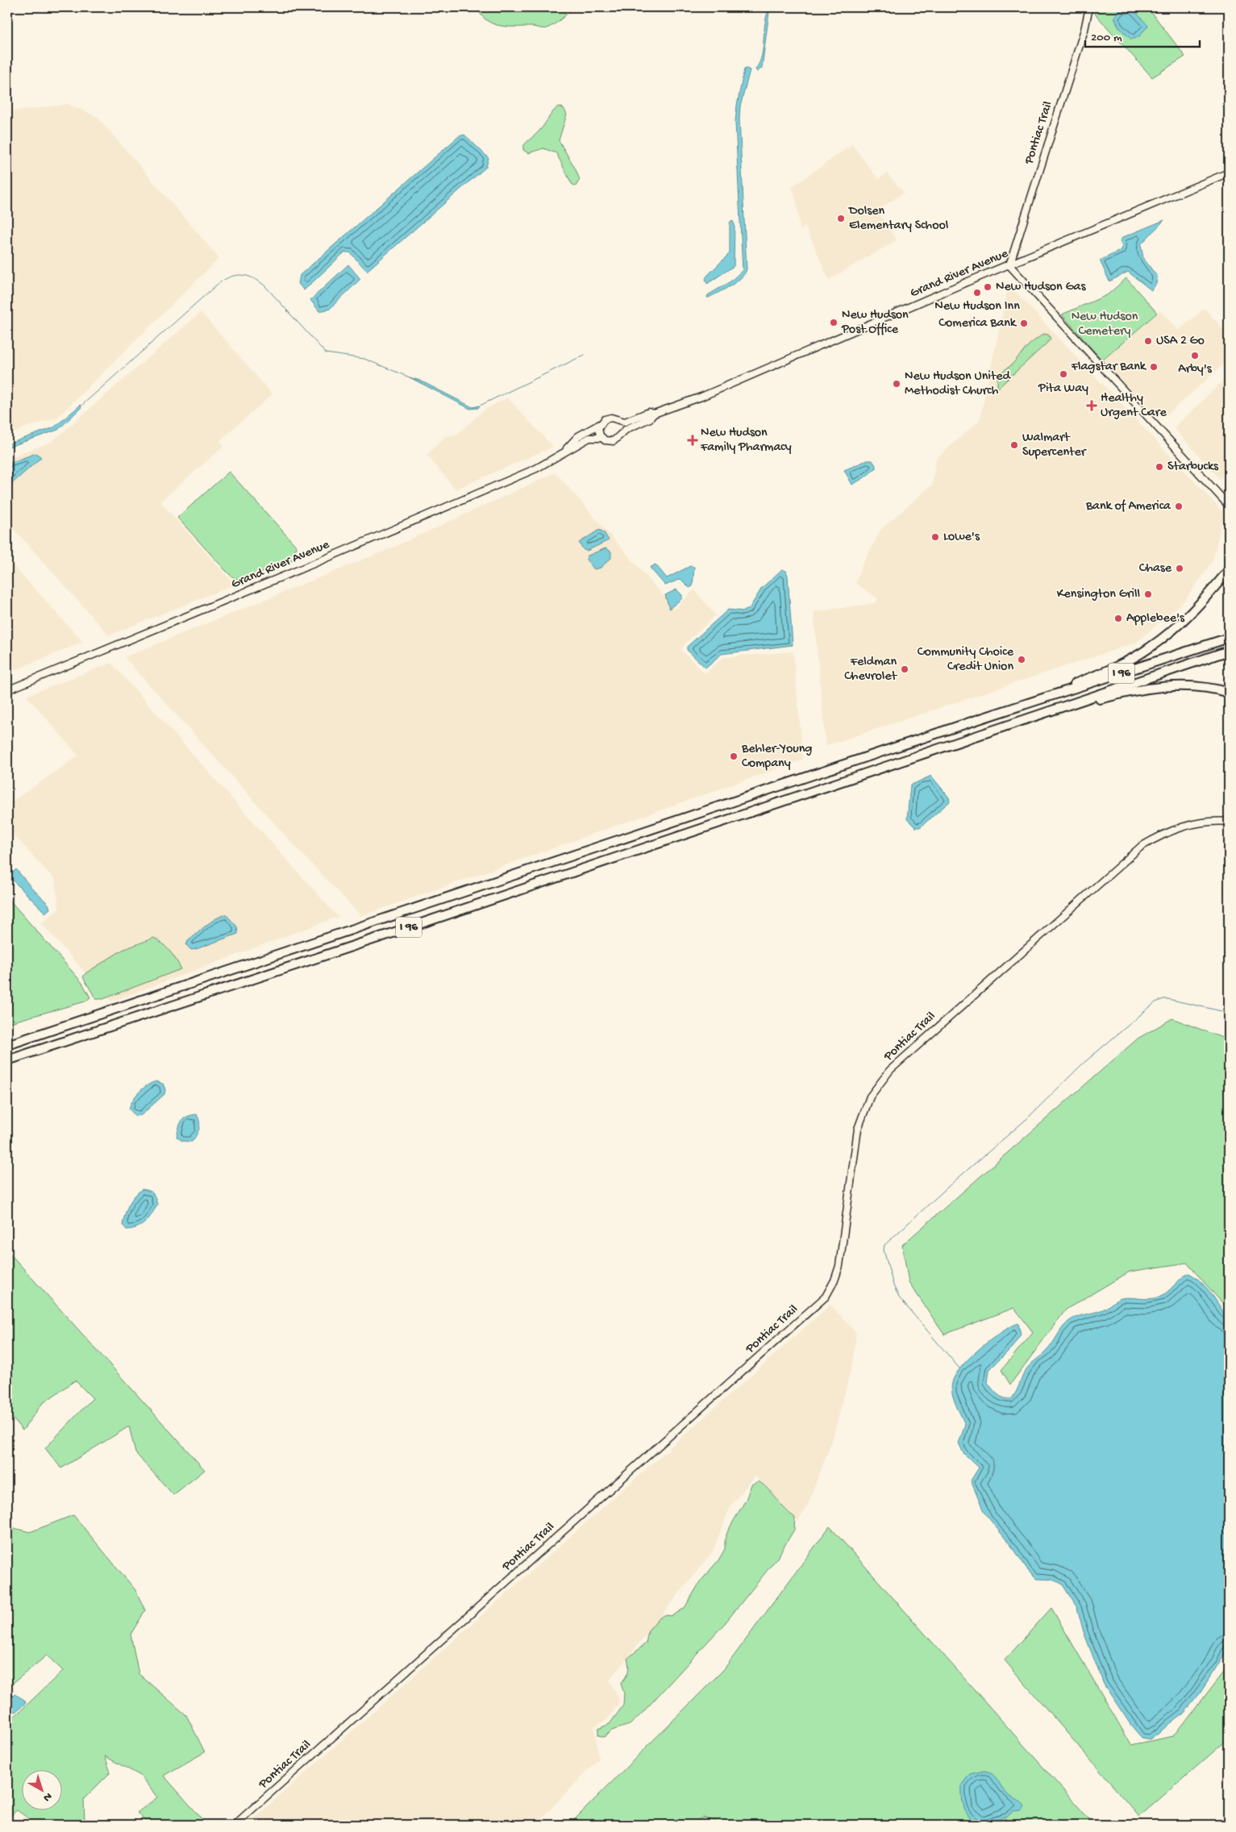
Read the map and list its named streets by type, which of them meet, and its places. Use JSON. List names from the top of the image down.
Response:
{
  "streets": {
    "highway": ["I 96"],
    "main road": ["Pontiac Trail", "Grand River Avenue"]
  },
  "crossings": [
    ["Pontiac Trail", "Grand River Avenue"]
  ],
  "parks": ["New Hudson Cemetery"],
  "places": {
    "other": [
      "Dolsen Elementary School",
      "New Hudson Gas",
      "New Hudson Inn",
      "New Hudson Post Office",
      "Comerica Bank",
      "USA 2 Go",
      "Arby's",
      "Flagstar Bank",
      "Pita Way",
      "New Hudson United Methodist Church",
      "Walmart Supercenter",
      "Starbucks",
      "Bank of America",
      "Lowe's",
      "Chase",
      "Kensington Grill",
      "Applebee's",
      "Community Choice Credit Union",
      "Feldman Chevrolet",
      "Behler-Young Company"
    ],
    "health": ["Healthy Urgent Care", "New Hudson Family Pharmacy"]
  },
  "scale_bar": "200 m",
  "north": "bottom right"
}
